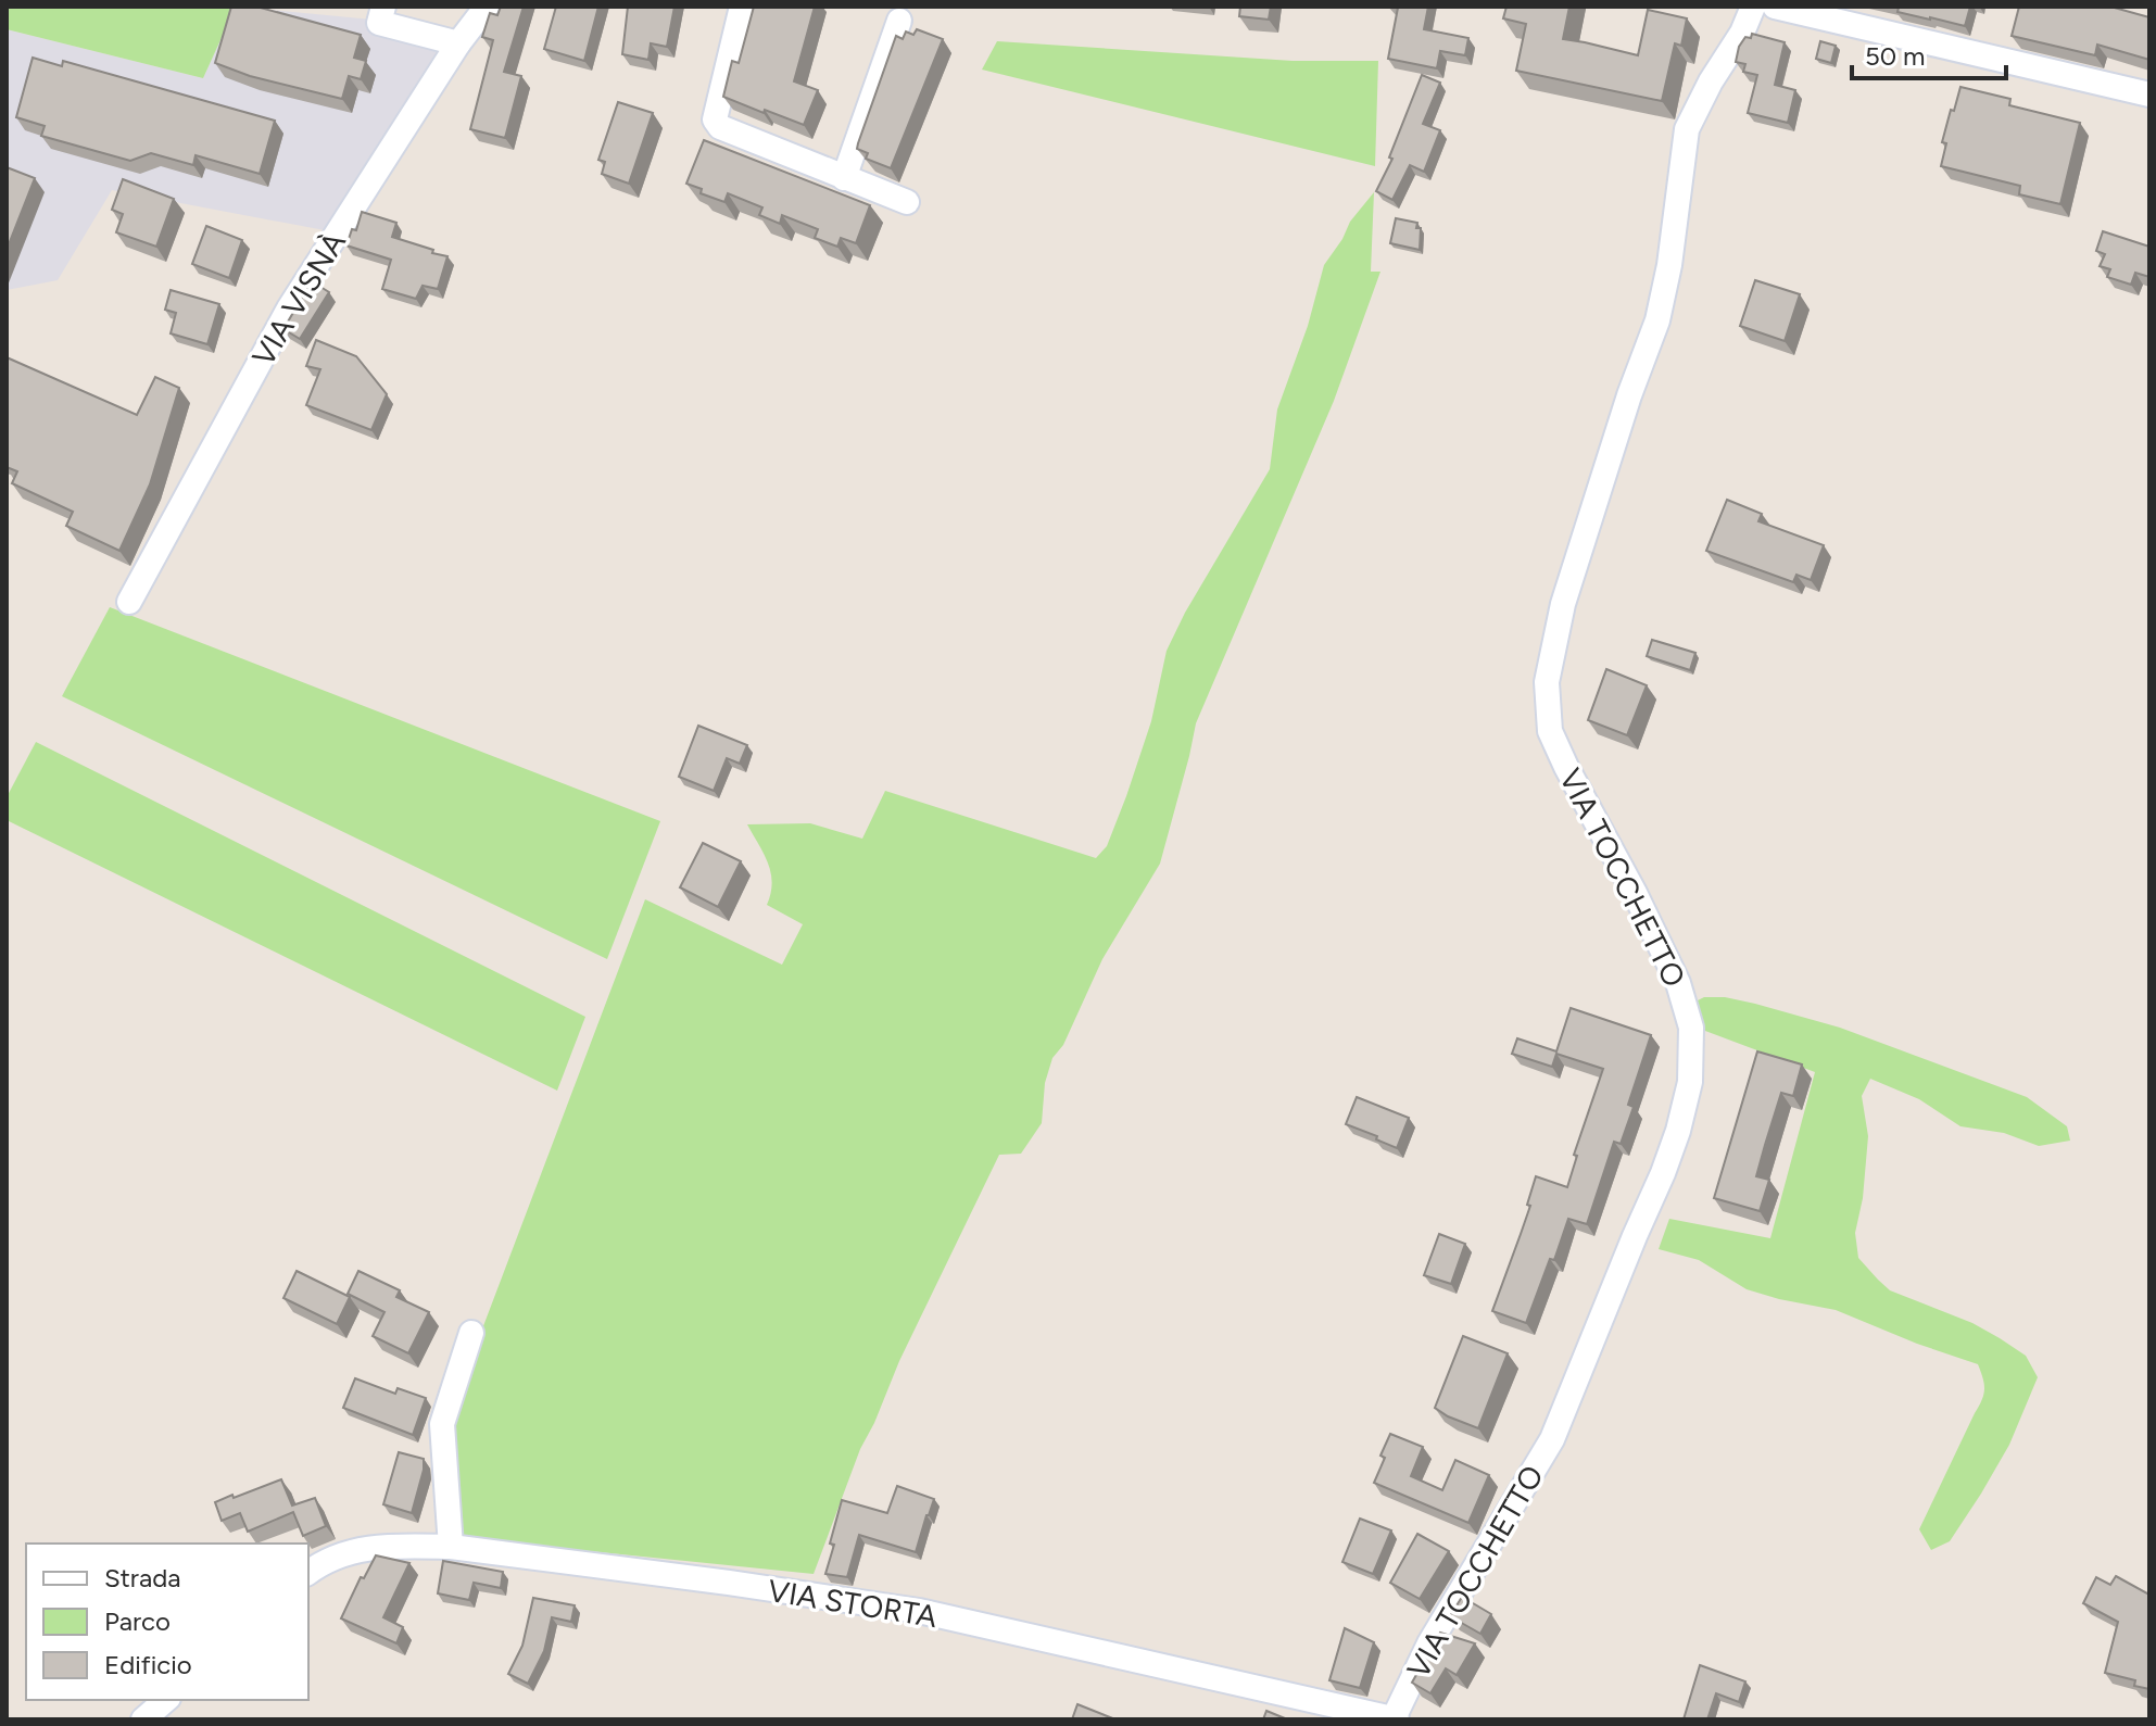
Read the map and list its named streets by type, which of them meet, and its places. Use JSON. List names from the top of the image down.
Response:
{
  "streets": {
    "street": ["VIA VISNÀ", "VIA TOCCHETTO", "VIA STORTA"]
  },
  "crossings": [
    ["VIA TOCCHETTO", "VIA STORTA"]
  ],
  "legend": ["Strada", "Parco", "Edificio"],
  "scale_bar": "50 m"
}
